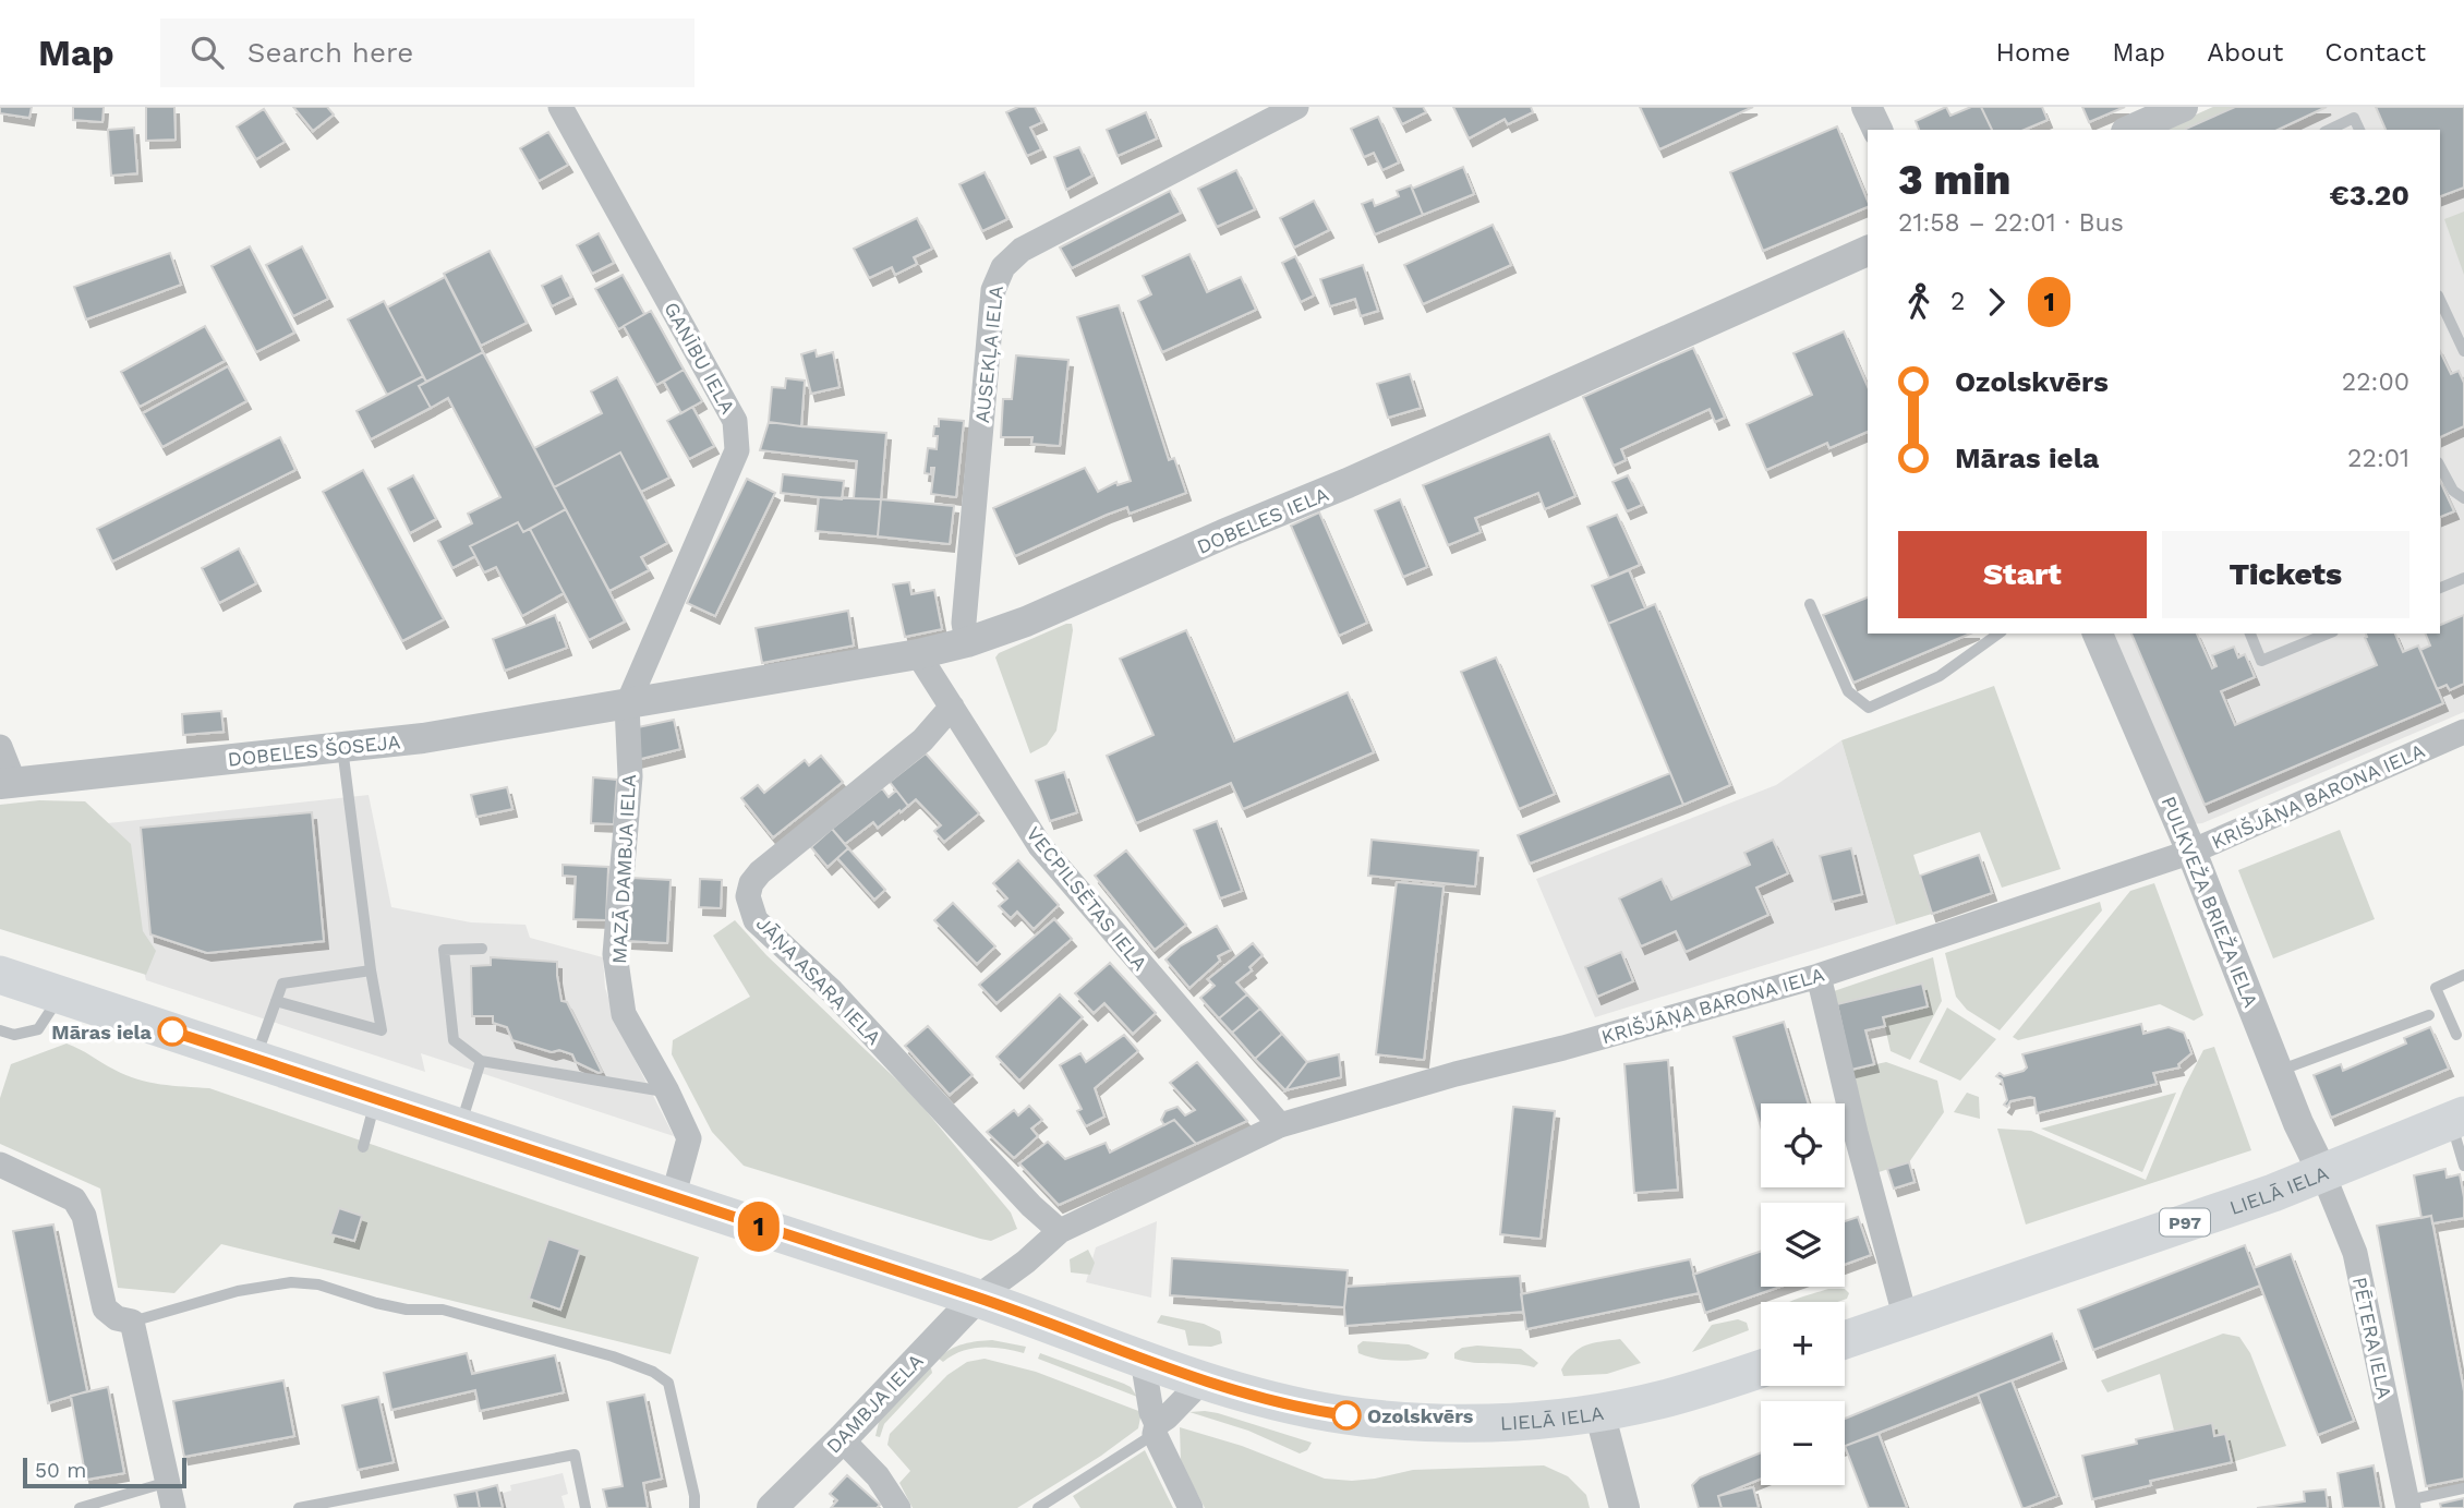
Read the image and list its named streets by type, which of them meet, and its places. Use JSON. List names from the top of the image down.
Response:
{
  "streets": {
    "main road": ["LIELĀ IELA", "P97"],
    "street": [
      "AUSEKĻA IELA",
      "GANĪBU IELA",
      "DOBELES IELA",
      "DOBELES ŠOSEJA",
      "KRIŠJĀŅA BARONA IELA",
      "MAZĀ DAMBJA IELA",
      "VECPILSĒTAS IELA",
      "PULKVEŽA BRIEŽA IELA",
      "JĀŅA ASARA IELA",
      "PĒTERA IELA",
      "DAMBJA IELA"
    ]
  },
  "crossings": [
    ["AUSEKĻA IELA", "DOBELES IELA"],
    ["GANĪBU IELA", "DOBELES IELA"],
    ["GANĪBU IELA", "DOBELES ŠOSEJA"],
    ["GANĪBU IELA", "MAZĀ DAMBJA IELA"],
    ["DOBELES IELA", "DOBELES ŠOSEJA"],
    ["DOBELES IELA", "MAZĀ DAMBJA IELA"],
    ["DOBELES IELA", "VECPILSĒTAS IELA"],
    ["DOBELES ŠOSEJA", "MAZĀ DAMBJA IELA"],
    ["KRIŠJĀŅA BARONA IELA", "VECPILSĒTAS IELA"],
    ["KRIŠJĀŅA BARONA IELA", "PULKVEŽA BRIEŽA IELA"],
    ["KRIŠJĀŅA BARONA IELA", "JĀŅA ASARA IELA"],
    ["KRIŠJĀŅA BARONA IELA", "LIELĀ IELA"],
    ["KRIŠJĀŅA BARONA IELA", "DAMBJA IELA"],
    ["MAZĀ DAMBJA IELA", "LIELĀ IELA"],
    ["VECPILSĒTAS IELA", "JĀŅA ASARA IELA"],
    ["PULKVEŽA BRIEŽA IELA", "LIELĀ IELA"],
    ["PULKVEŽA BRIEŽA IELA", "PĒTERA IELA"],
    ["LIELĀ IELA", "PĒTERA IELA"],
    ["LIELĀ IELA", "DAMBJA IELA"]
  ],
  "places": ["Māras iela", "Ozolskvērs"],
  "lines": ["bus line 1"],
  "scale_bar": "50 m",
  "page": {
    "header": "Map",
    "search": "Search here",
    "nav": [
      "Home",
      "Map",
      "About",
      "Contact"
    ],
    "on_map": "1",
    "heading": ["3 min", "21:58 – 22:01 · Bus", "€3.20"],
    "legs": ["2", "1"],
    "list": [
      {
        "name": "Ozolskvērs",
        "value": "22:00"
      },
      {
        "name": "Māras iela",
        "value": "22:01"
      }
    ],
    "buttons": ["Start", "Tickets"],
    "map_buttons": ["+", "−"],
    "scale": "50 m"
  }
}
